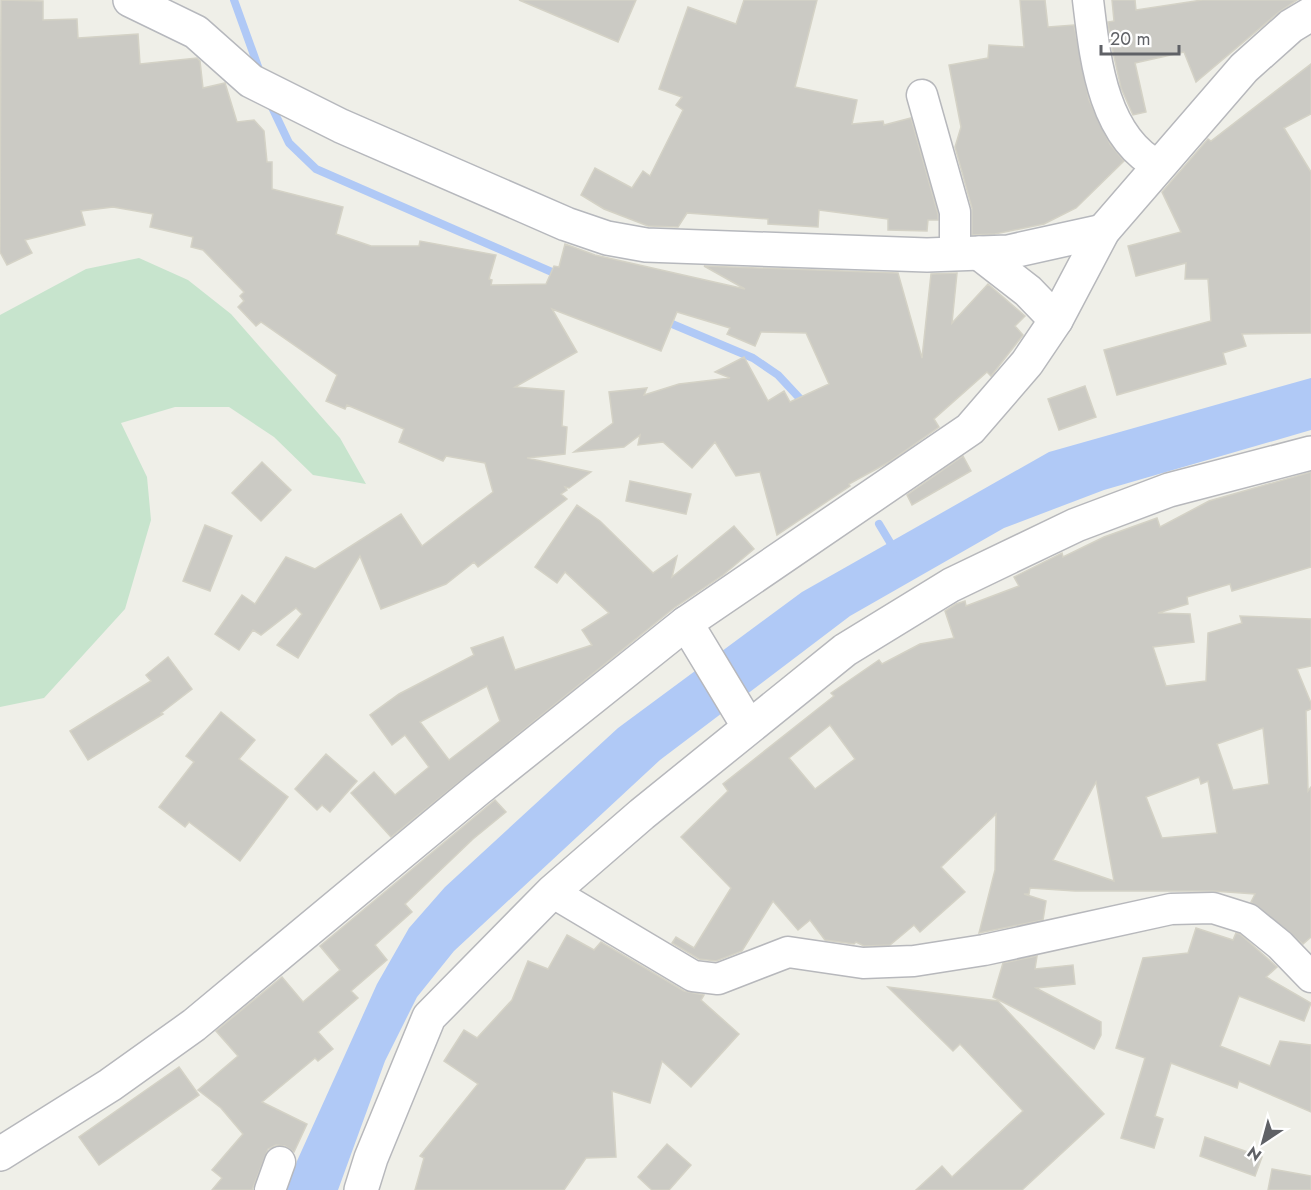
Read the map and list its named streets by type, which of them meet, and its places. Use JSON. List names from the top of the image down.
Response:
{
  "scale_bar": "20 m",
  "north": "bottom left"
}
